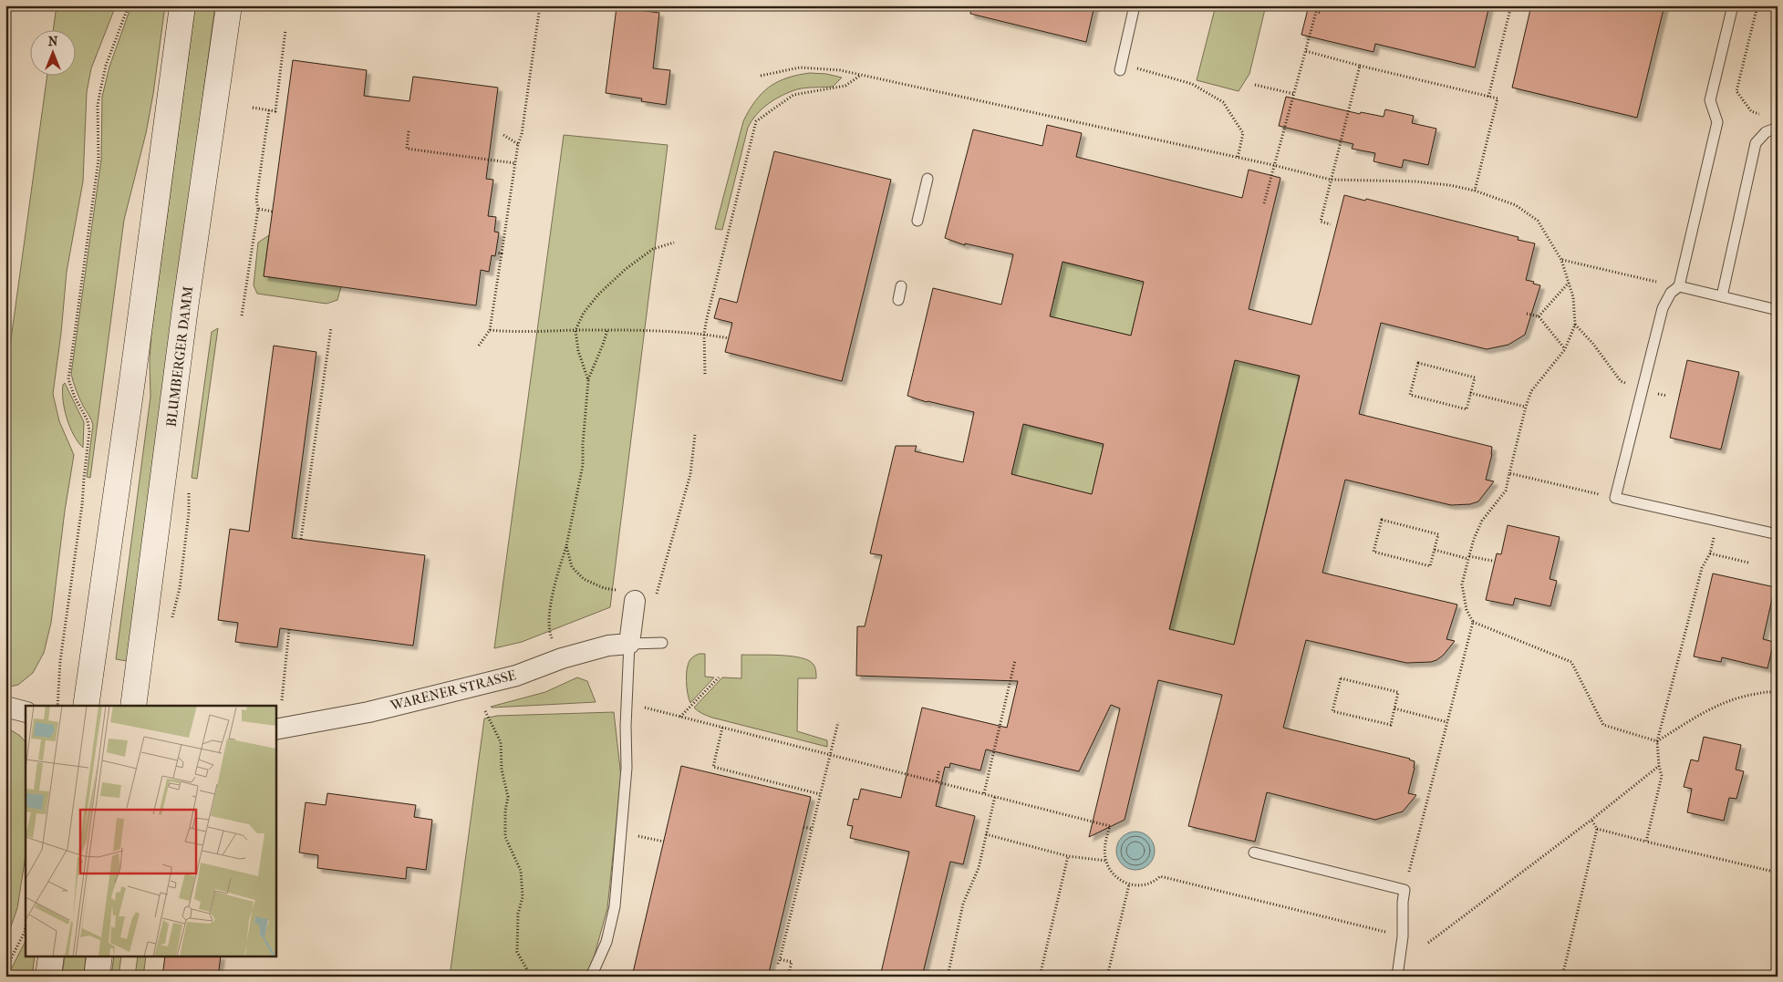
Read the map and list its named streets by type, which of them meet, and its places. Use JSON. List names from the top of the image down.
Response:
{
  "streets": {
    "main road": ["BLUMBERGER DAMM"],
    "street": ["WARENER STRASSE"]
  },
  "north": "top"
}
